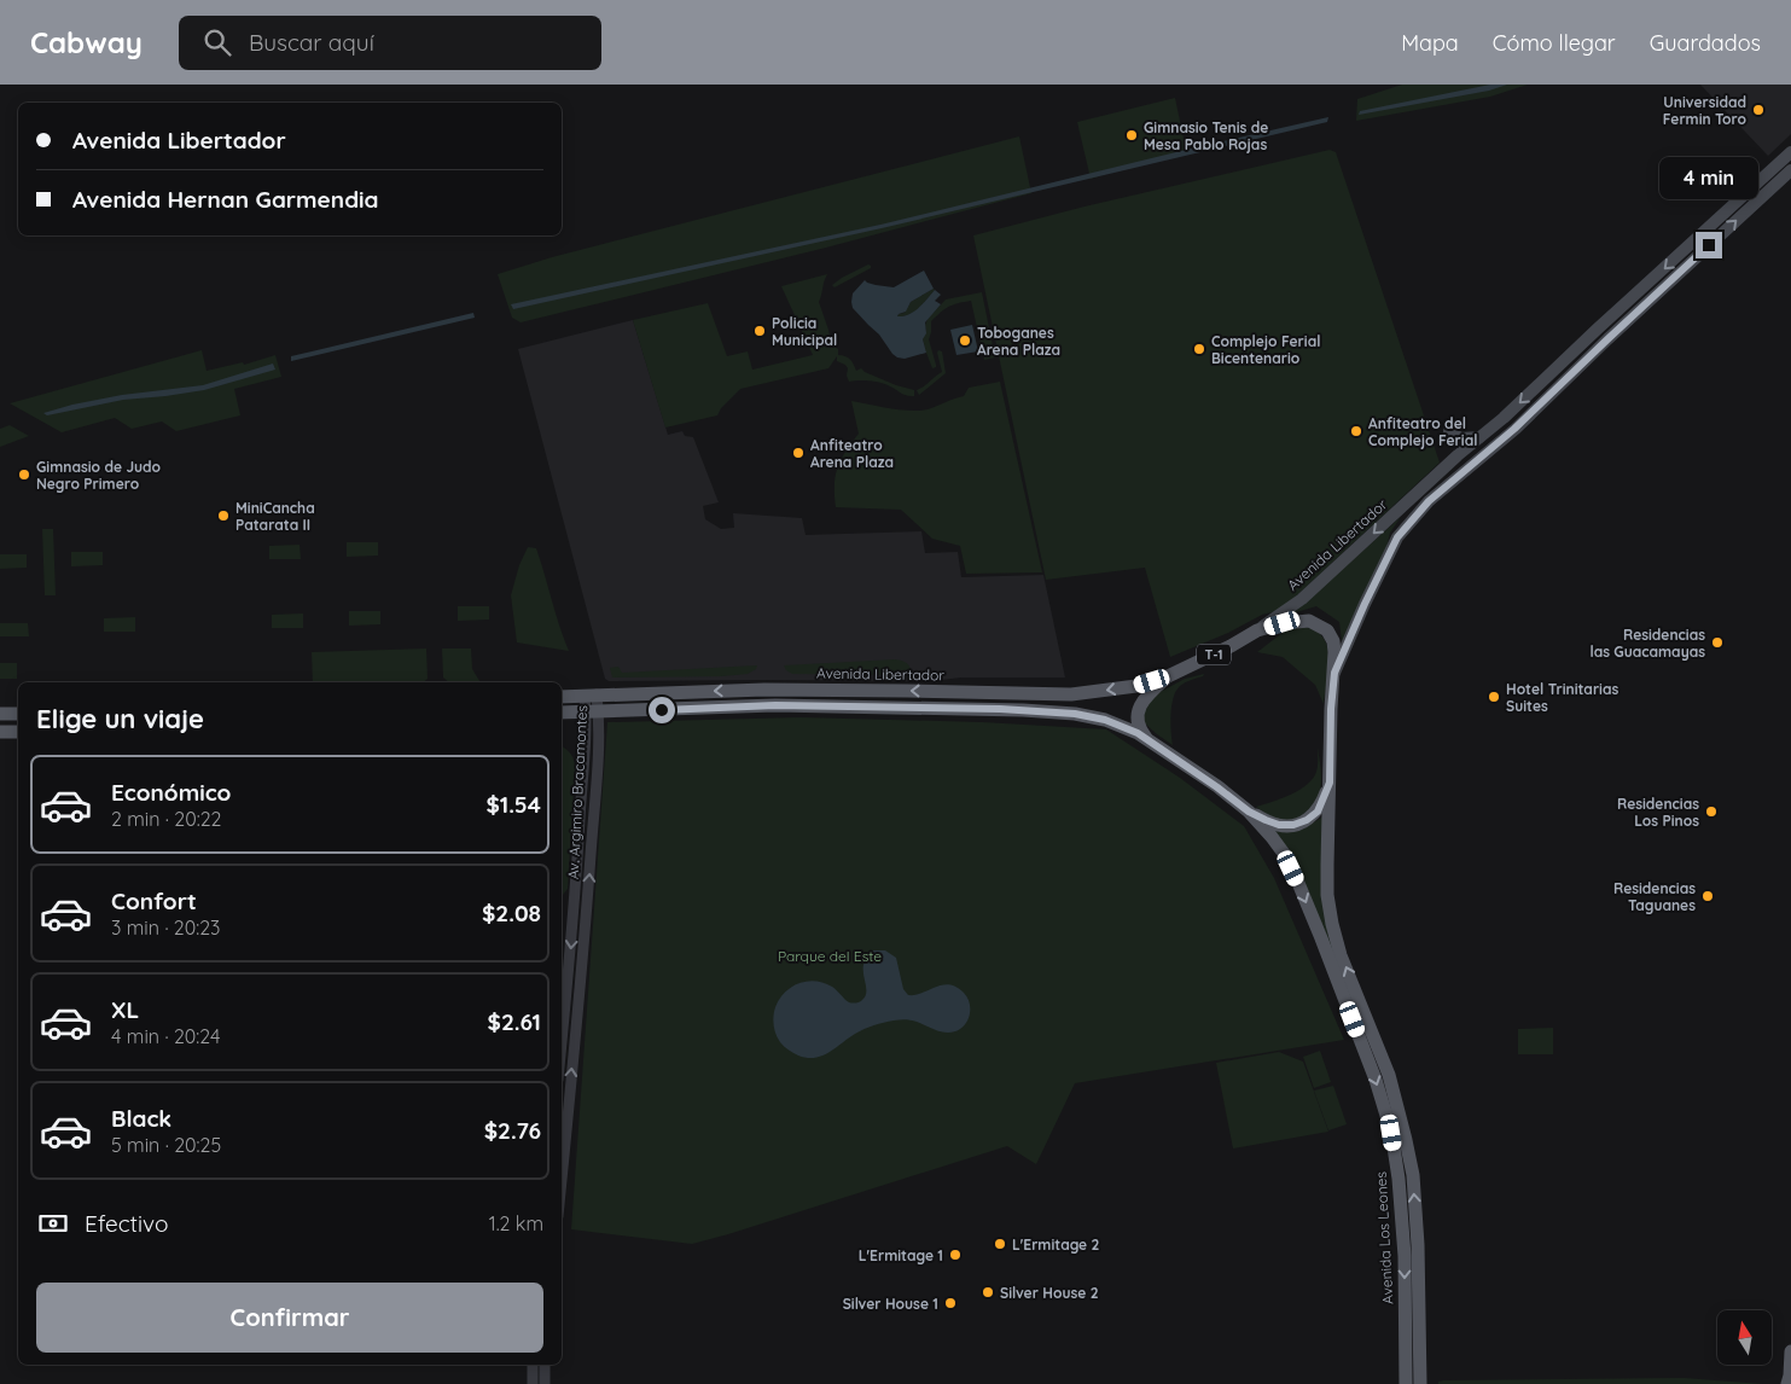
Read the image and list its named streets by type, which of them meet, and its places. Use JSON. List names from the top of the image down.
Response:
{
  "streets": {
    "main road": ["Avenida Libertador", "T-1", "Avenida Los Leones"],
    "street": ["Av. Argimiro Bracamontes"]
  },
  "crossings": [
    ["Avenida Libertador", "T-1"],
    ["T-1", "Av. Argimiro Bracamontes"],
    ["T-1", "Avenida Los Leones"]
  ],
  "parks": ["Parque del Este"],
  "places": [
    "Universidad Fermin Toro",
    "Gimnasio Tenis de Mesa Pablo Rojas",
    "Policia Municipal",
    "Toboganes Arena Plaza",
    "Complejo Ferial Bicentenario",
    "Anfiteatro del Complejo Ferial",
    "Anfiteatro Arena Plaza",
    "Gimnasio de Judo Negro Primero",
    "MiniCancha Patarata II",
    "Residencias las Guacamayas",
    "Hotel Trinitarias Suites",
    "Residencias Los Pinos",
    "Residencias Taguanes",
    "L'Ermitage 2",
    "L'Ermitage 1",
    "Silver House 2",
    "Silver House 1"
  ],
  "north": "top",
  "page": {
    "header": "Cabway",
    "search": "Buscar aquí",
    "nav": ["Mapa", "Cómo llegar", "Guardados"],
    "banner": ["Avenida Libertador", "Avenida Hernan Garmendia"],
    "bubble": "4 min",
    "heading": "Elige un viaje",
    "list": [
      {
        "name": "Económico",
        "note": "2 min · 20:22",
        "value": "$1.54"
      },
      {
        "name": "Confort",
        "note": "3 min · 20:23",
        "value": "$2.08"
      },
      {
        "name": "XL",
        "note": "4 min · 20:24",
        "value": "$2.61"
      },
      {
        "name": "Black",
        "note": "5 min · 20:25",
        "value": "$2.76"
      }
    ],
    "pay": ["Efectivo", "1.2 km"],
    "buttons": "Confirmar"
  }
}
